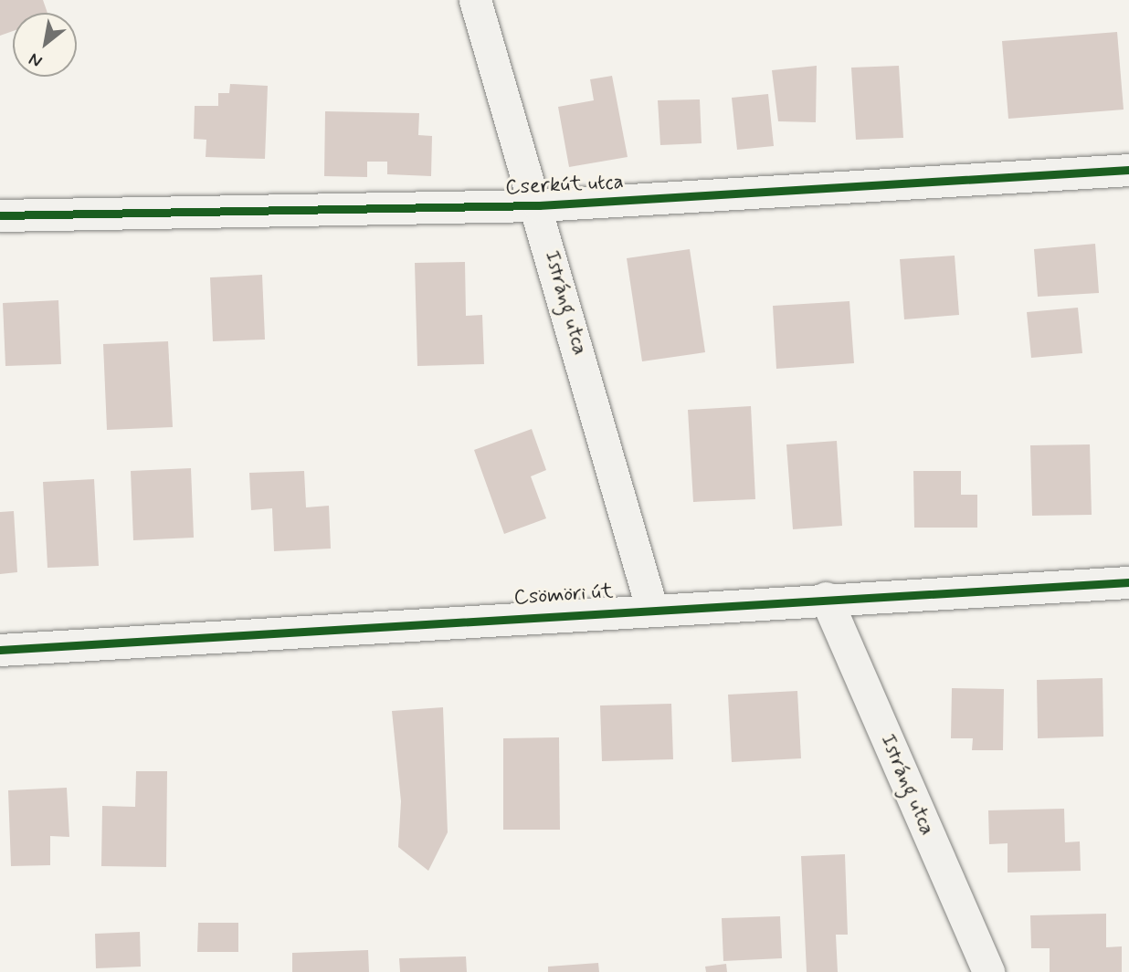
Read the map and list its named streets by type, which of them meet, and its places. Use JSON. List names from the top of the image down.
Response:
{
  "streets": {
    "street": ["Cserkút utca", "Istráng utca", "Csömöri út"]
  },
  "crossings": [
    ["Cserkút utca", "Istráng utca"],
    ["Istráng utca", "Csömöri út"]
  ],
  "north": "bottom left"
}
